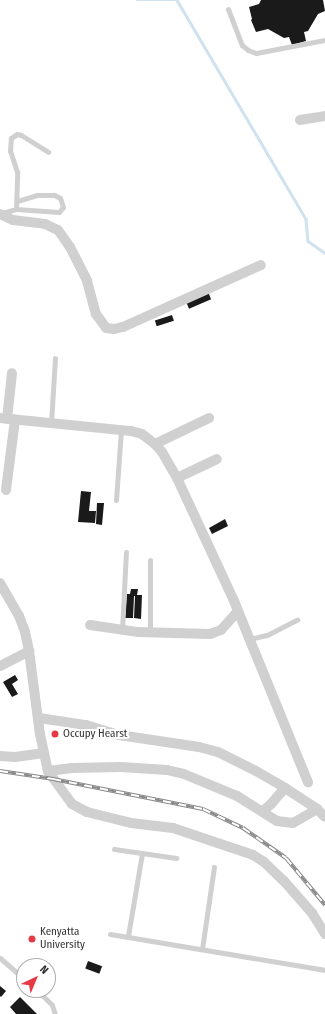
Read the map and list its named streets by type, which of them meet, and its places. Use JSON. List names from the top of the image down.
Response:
{
  "places": ["Occupy Hearst", "Kenyatta University"],
  "north": "top right"
}
